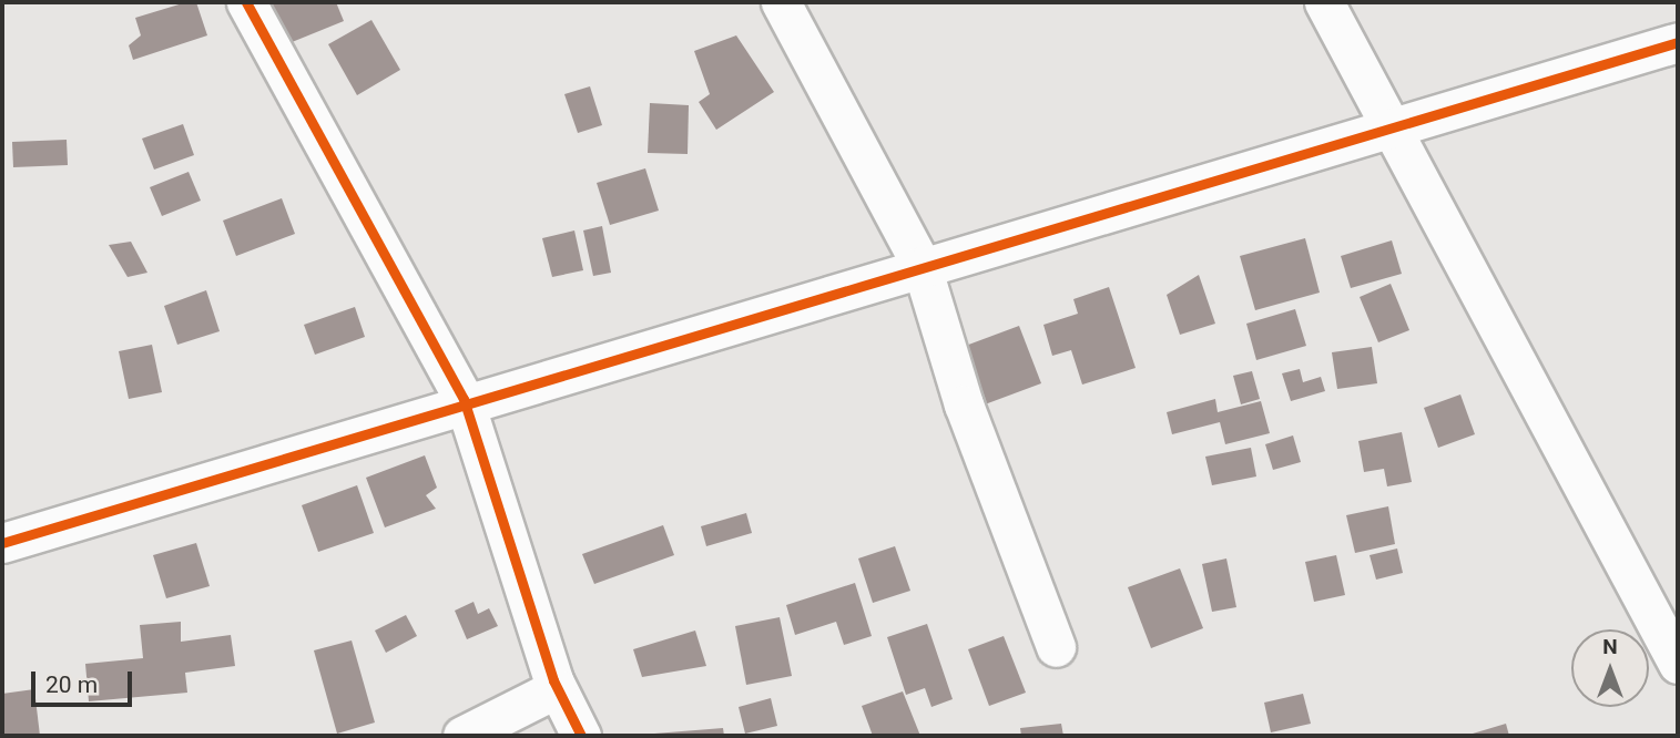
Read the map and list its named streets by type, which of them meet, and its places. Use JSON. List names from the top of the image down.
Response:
{
  "scale_bar": "20 m",
  "north": "top"
}
